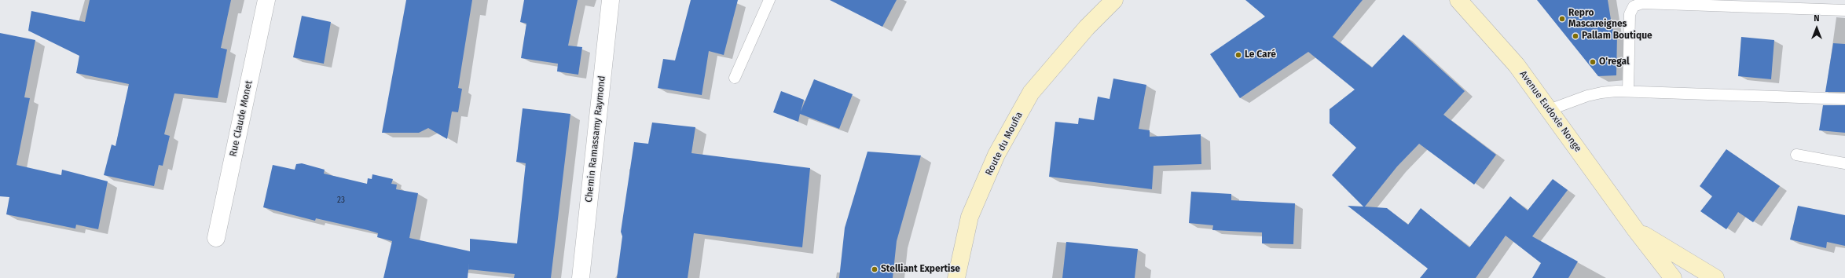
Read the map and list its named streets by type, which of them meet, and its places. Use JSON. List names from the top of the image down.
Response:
{
  "streets": {
    "main road": ["Avenue Eudoxie Nonge", "Route du Moufia"],
    "street": ["Rue Claude Monet", "Chemin Ramassamy Raymond"]
  },
  "places": [
    "Repro Mascareignes",
    "Pallam Boutique",
    "Le Caré",
    "O'regal",
    "Stelliant Expertise"
  ],
  "house_numbers": ["23"],
  "north": "top"
}
